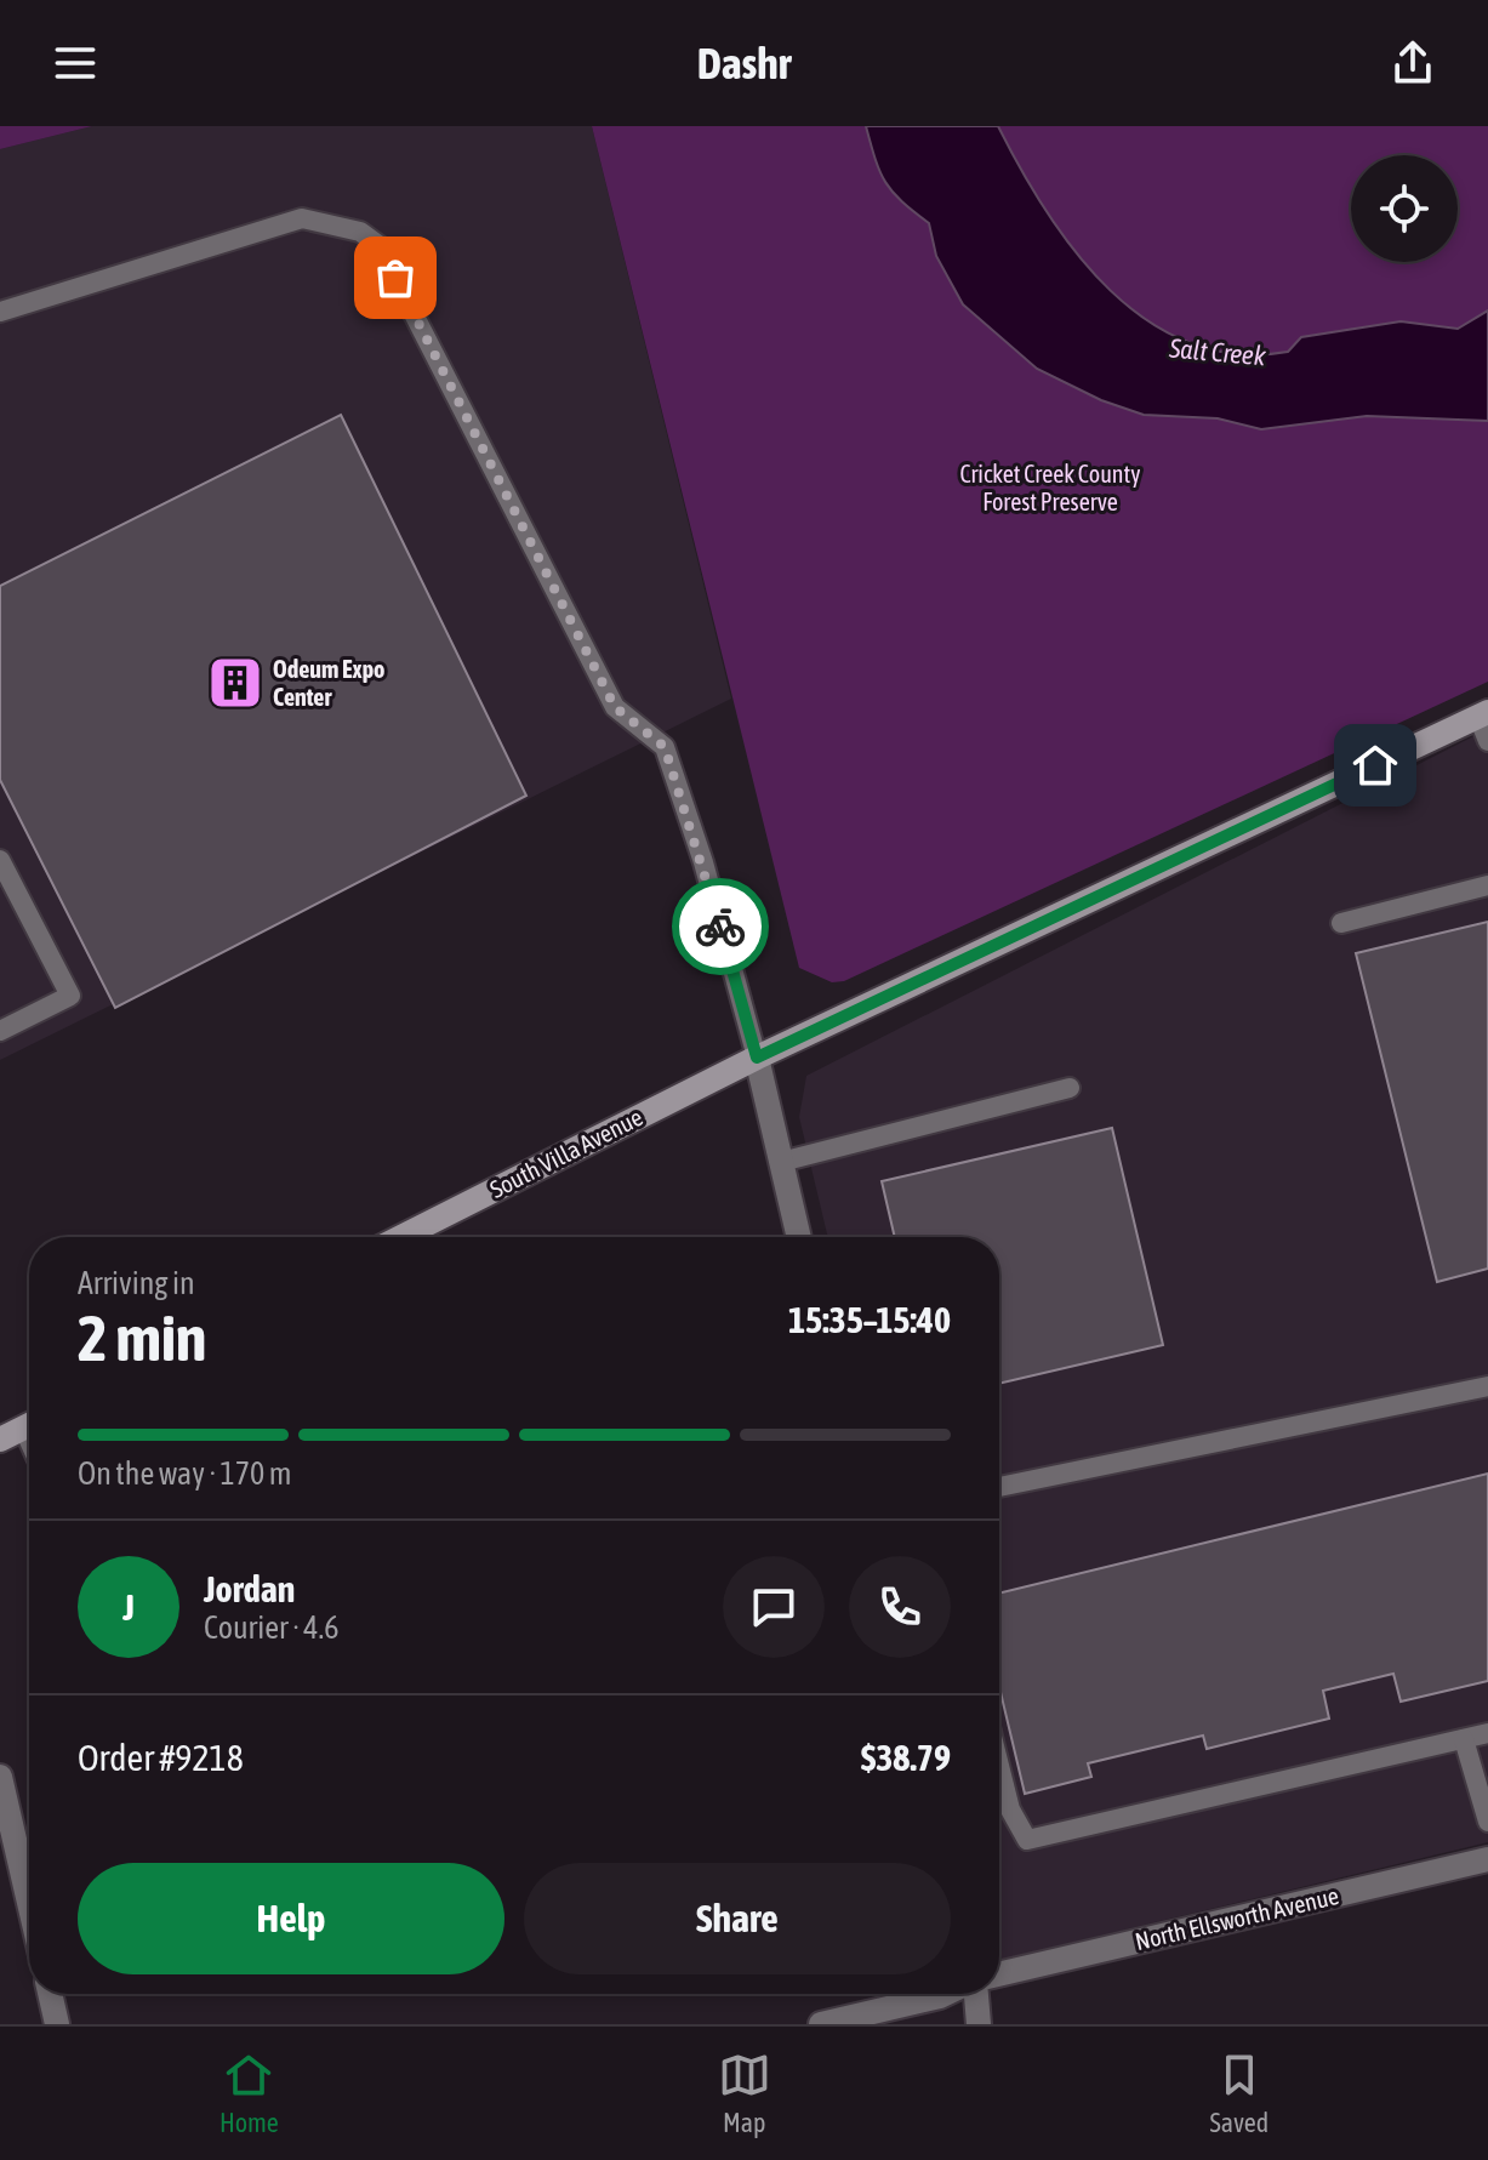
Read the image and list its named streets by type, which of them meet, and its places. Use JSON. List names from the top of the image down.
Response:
{
  "streets": {
    "main road": ["South Villa Avenue"],
    "street": ["North Ellsworth Avenue"]
  },
  "water": ["Salt Creek"],
  "parks": ["Cricket Creek County Forest Preserve"],
  "places": {
    "building": ["Odeum Expo Center"]
  },
  "page": {
    "header": "Dashr",
    "heading": ["2 min", "Arriving in", "15:35–15:40"],
    "panel": [
      "Jordan",
      "Courier · 4.6",
      "Order #9218",
      "$38.79"
    ],
    "bar": "On the way · 170 m",
    "round": "J",
    "buttons": ["Help", "Share"],
    "tabs": ["Home", "Map", "Saved"]
  }
}
